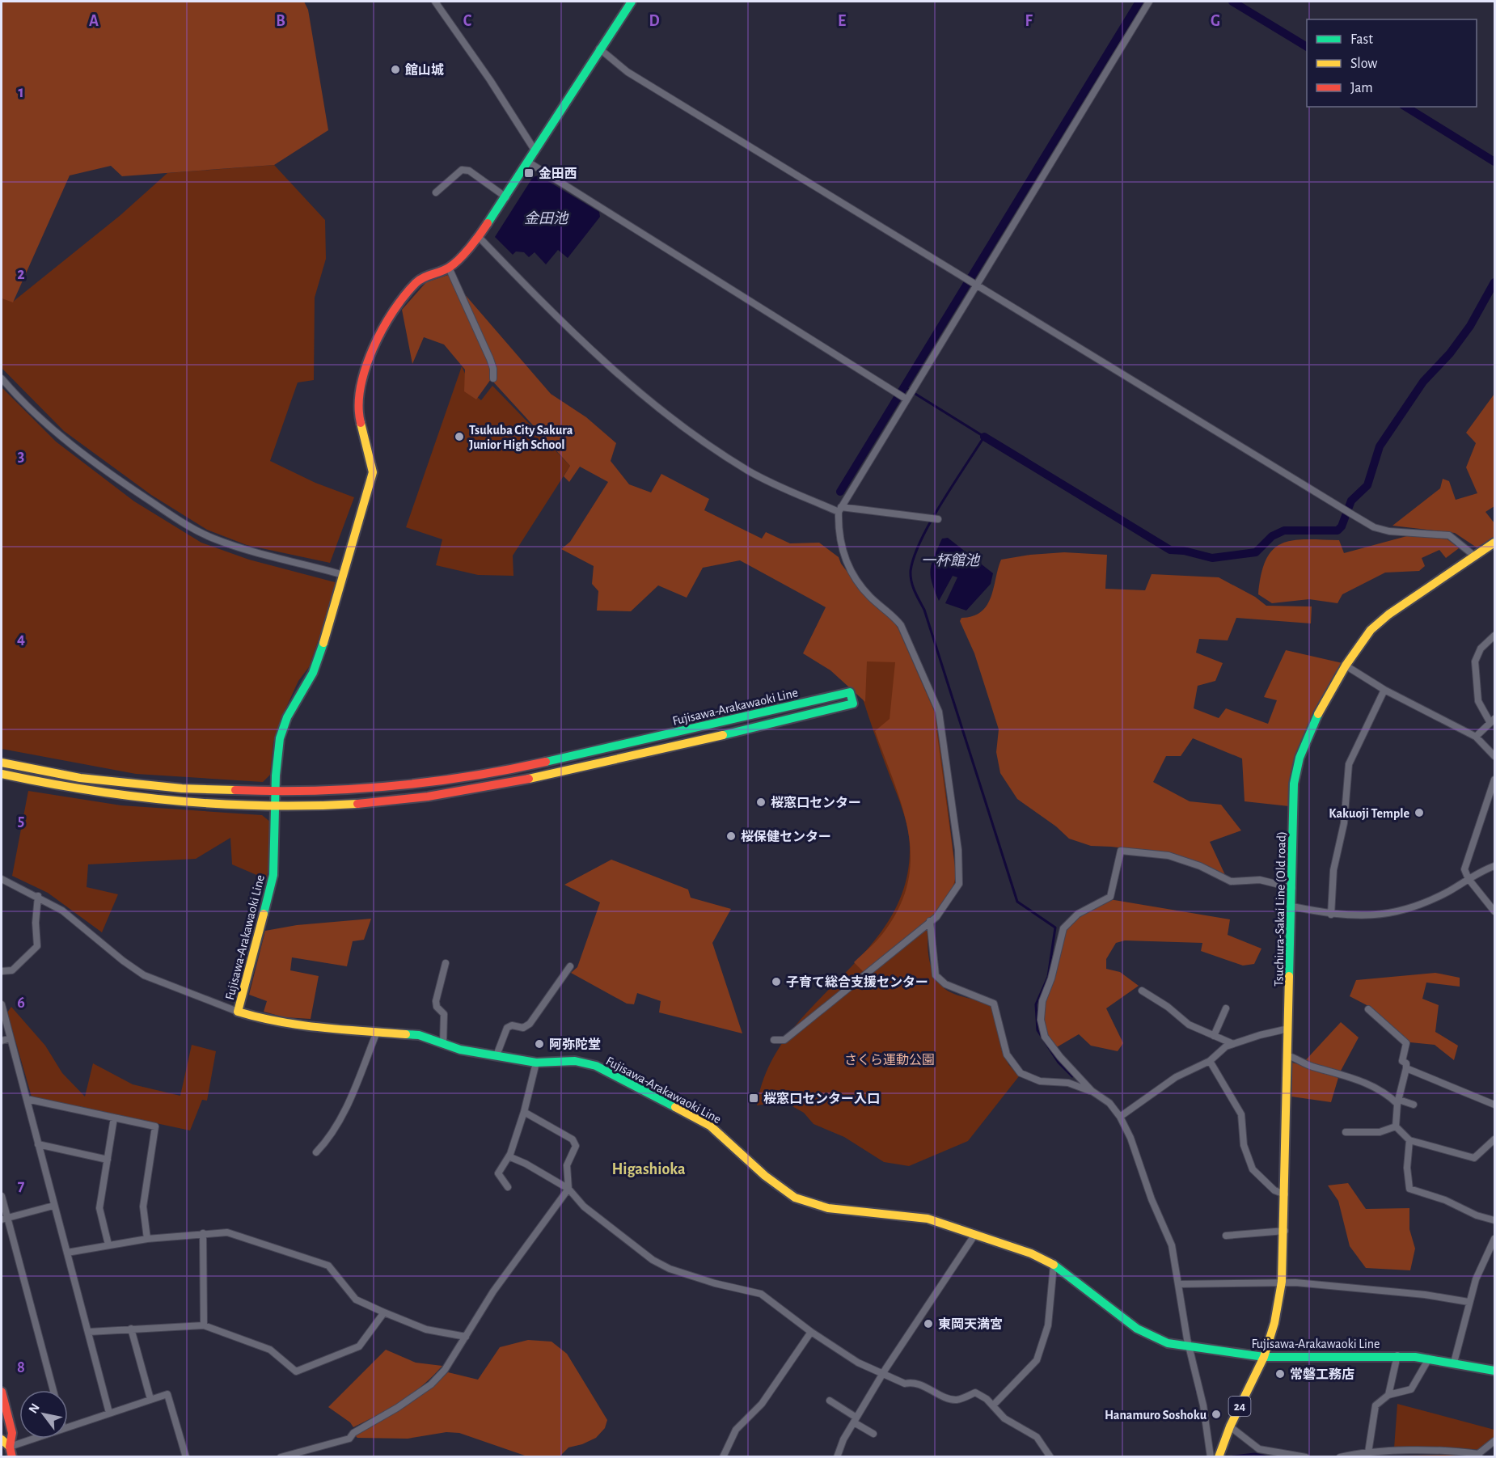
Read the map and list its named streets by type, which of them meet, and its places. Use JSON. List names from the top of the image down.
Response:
{
  "streets": {
    "main road": ["Fujisawa-Arakawaoki Line", "Tsuchiura-Sakai Line (Old road)", "24"]
  },
  "crossings": [
    ["Fujisawa-Arakawaoki Line", "Tsuchiura-Sakai Line (Old road)"],
    ["Fujisawa-Arakawaoki Line", "24"],
    ["Tsuchiura-Sakai Line (Old road)", "24"]
  ],
  "districts": ["Higashioka"],
  "water": ["金田池", "一杯館池"],
  "parks": ["さくら運動公園"],
  "places": {
    "other": [
      "館山城",
      "Tsukuba City Sakura Junior High School",
      "桜窓口センター",
      "Kakuoji Temple",
      "桜保健センター",
      "子育て総合支援センター",
      "阿弥陀堂",
      "東岡天満宮",
      "常磐工務店",
      "Hanamuro Soshoku"
    ],
    "transit": ["金田西", "桜窓口センター入口"]
  },
  "legend": ["Fast", "Slow", "Jam"],
  "north": "top left",
  "grid": {
    "columns": [
      "A",
      "B",
      "C",
      "D",
      "E",
      "F",
      "G"
    ],
    "rows": [
      "1",
      "2",
      "3",
      "4",
      "5",
      "6",
      "7",
      "8"
    ]
  }
}
